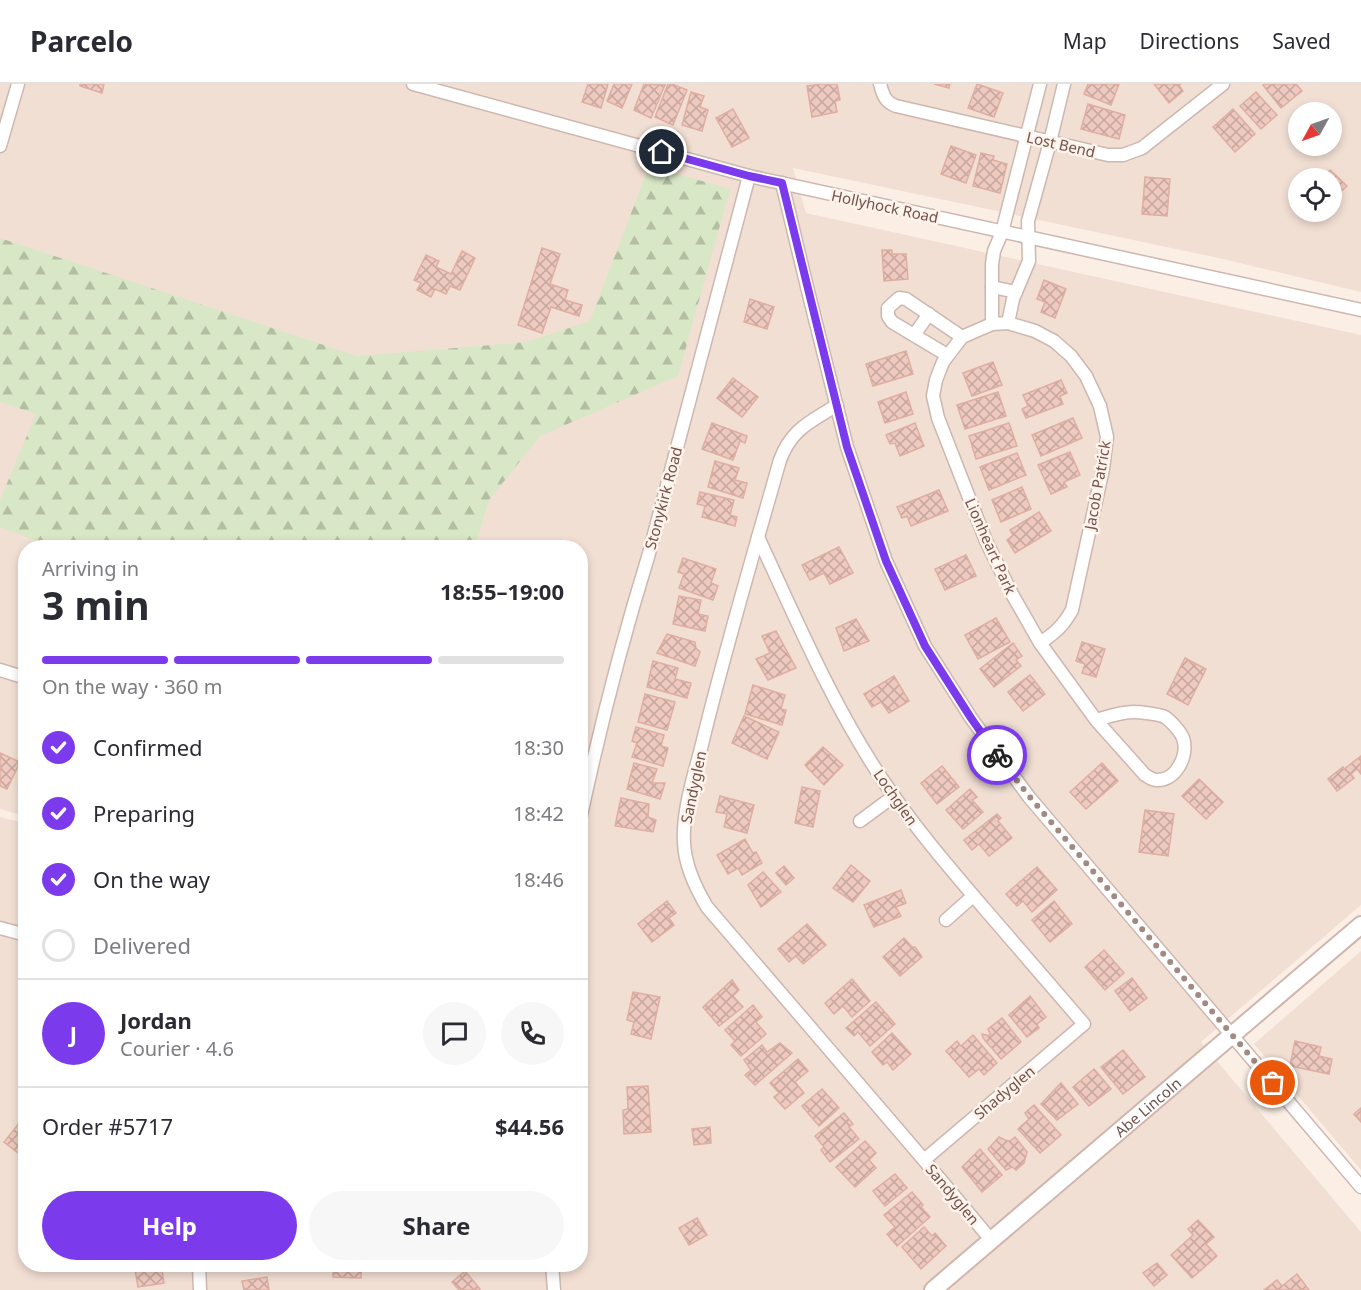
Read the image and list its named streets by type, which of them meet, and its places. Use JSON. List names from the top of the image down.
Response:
{
  "streets": {
    "street": [
      "Lost Bend",
      "Hollyhock Road",
      "Jacob Patrick",
      "Stonykirk Road",
      "Lionheart Park",
      "Sandyglen",
      "Lochglen",
      "Shadyglen",
      "Abe Lincoln"
    ]
  },
  "crossings": [
    ["Hollyhock Road", "Stonykirk Road"],
    ["Jacob Patrick", "Lionheart Park"],
    ["Sandyglen", "Lochglen"],
    ["Sandyglen", "Shadyglen"],
    ["Sandyglen", "Abe Lincoln"],
    ["Lochglen", "Shadyglen"]
  ],
  "north": "bottom left",
  "page": {
    "header": "Parcelo",
    "nav": ["Map", "Directions", "Saved"],
    "heading": ["3 min", "Arriving in", "18:55–19:00"],
    "panel": [
      "Jordan",
      "Courier · 4.6",
      "Order #5717",
      "$44.56"
    ],
    "bar": "On the way · 360 m",
    "list": [
      ["Confirmed", "18:30"],
      ["Preparing", "18:42"],
      ["On the way", "18:46"],
      "Delivered"
    ],
    "round": "J",
    "buttons": ["Help", "Share"]
  }
}
